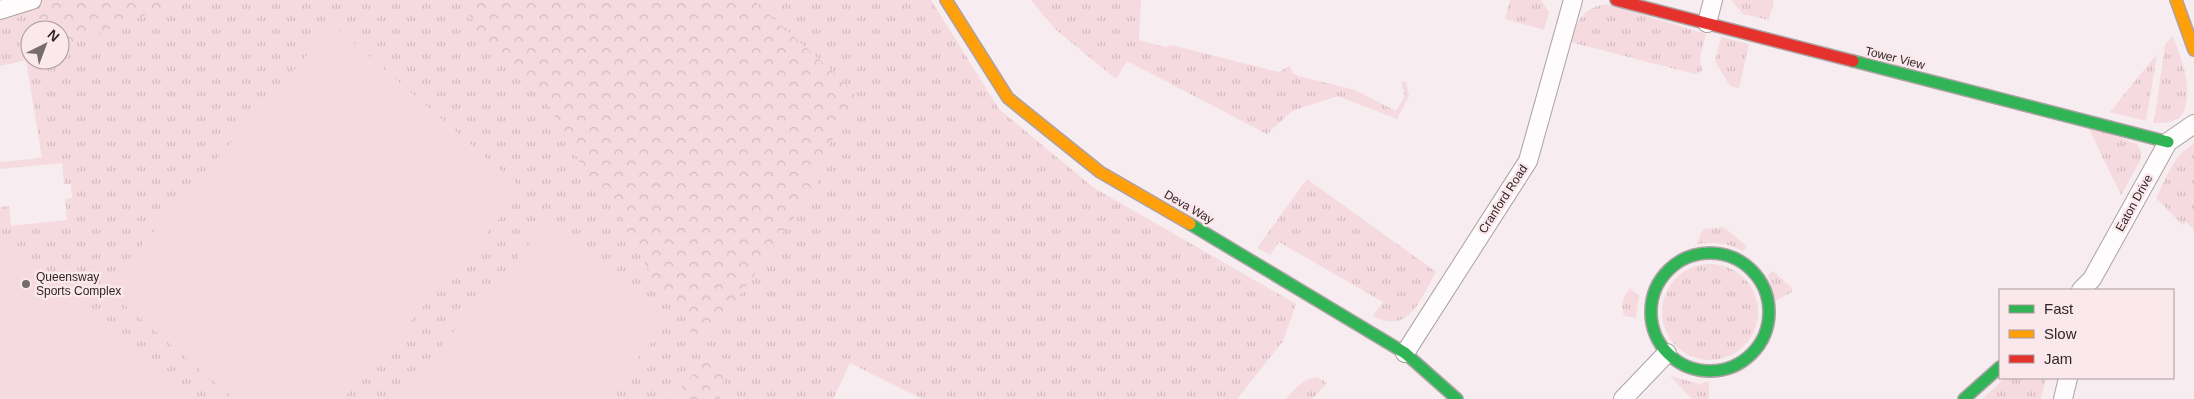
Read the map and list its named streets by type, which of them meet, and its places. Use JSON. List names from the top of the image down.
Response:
{
  "streets": {
    "street": [
      "Tower View",
      "Cranford Road",
      "Eaton Drive",
      "Deva Way"
    ]
  },
  "crossings": [
    ["Tower View", "Eaton Drive"],
    ["Cranford Road", "Deva Way"]
  ],
  "places": ["Queensway Sports Complex"],
  "legend": ["Fast", "Slow", "Jam"],
  "north": "top right"
}
